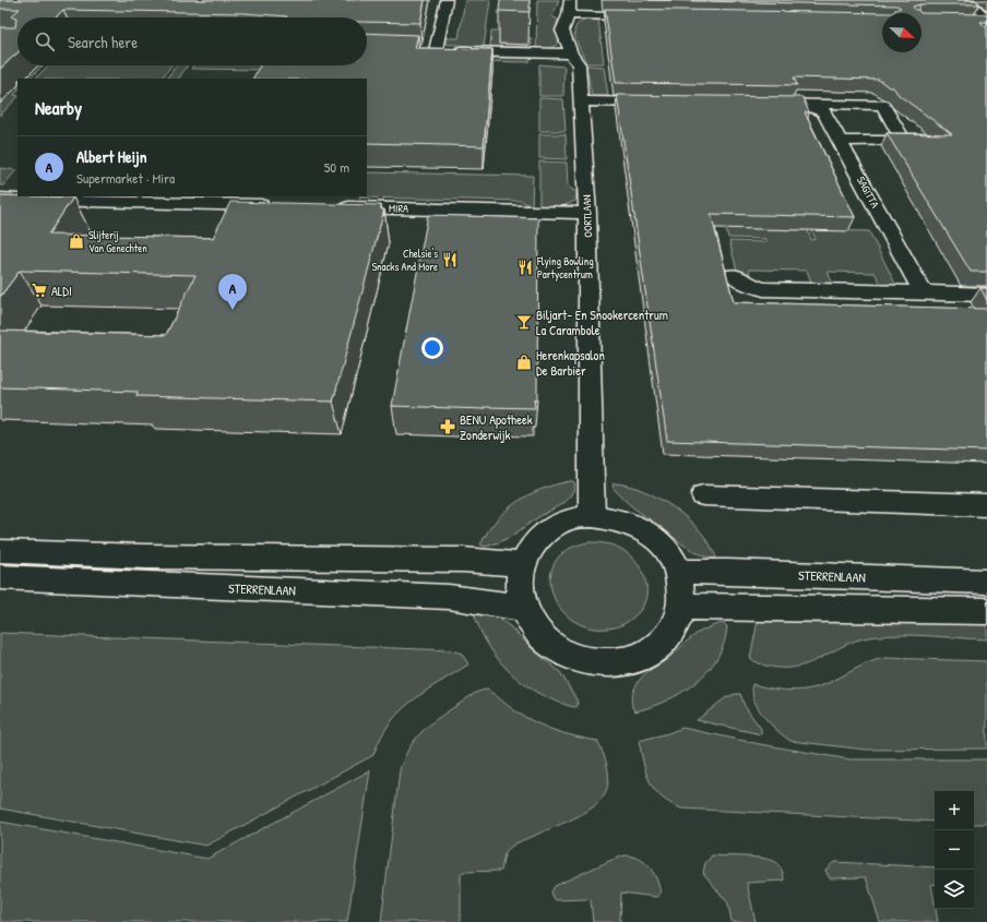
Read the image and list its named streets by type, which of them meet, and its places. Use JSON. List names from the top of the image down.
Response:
{
  "streets": {
    "street": [
      "SAGITTA",
      "MIRA",
      "OORTLAAN",
      "STERRENLAAN"
    ]
  },
  "crossings": [
    ["MIRA", "OORTLAAN"],
    ["OORTLAAN", "STERRENLAAN"]
  ],
  "places": {
    "shop": ["Slijterij Van Genechten", "Herenkapsalon De Barbier"],
    "restaurant": ["Chelsie's Snacks And More", "Flying Bowling Partycentrum"],
    "supermarket": ["ALDI"],
    "bar": ["Biljart- En Snookercentrum La Carambole"],
    "pharmacy": ["BENU Apotheek Zonderwijk"]
  },
  "north": "bottom right",
  "page": {
    "search": "Search here",
    "heading": "Nearby",
    "list": [
      {
        "mark": "A",
        "name": "Albert Heijn",
        "note": "Supermarket · Mira",
        "value": "50 m"
      }
    ],
    "pins": "A",
    "map_buttons": ["+", "−"]
  }
}
